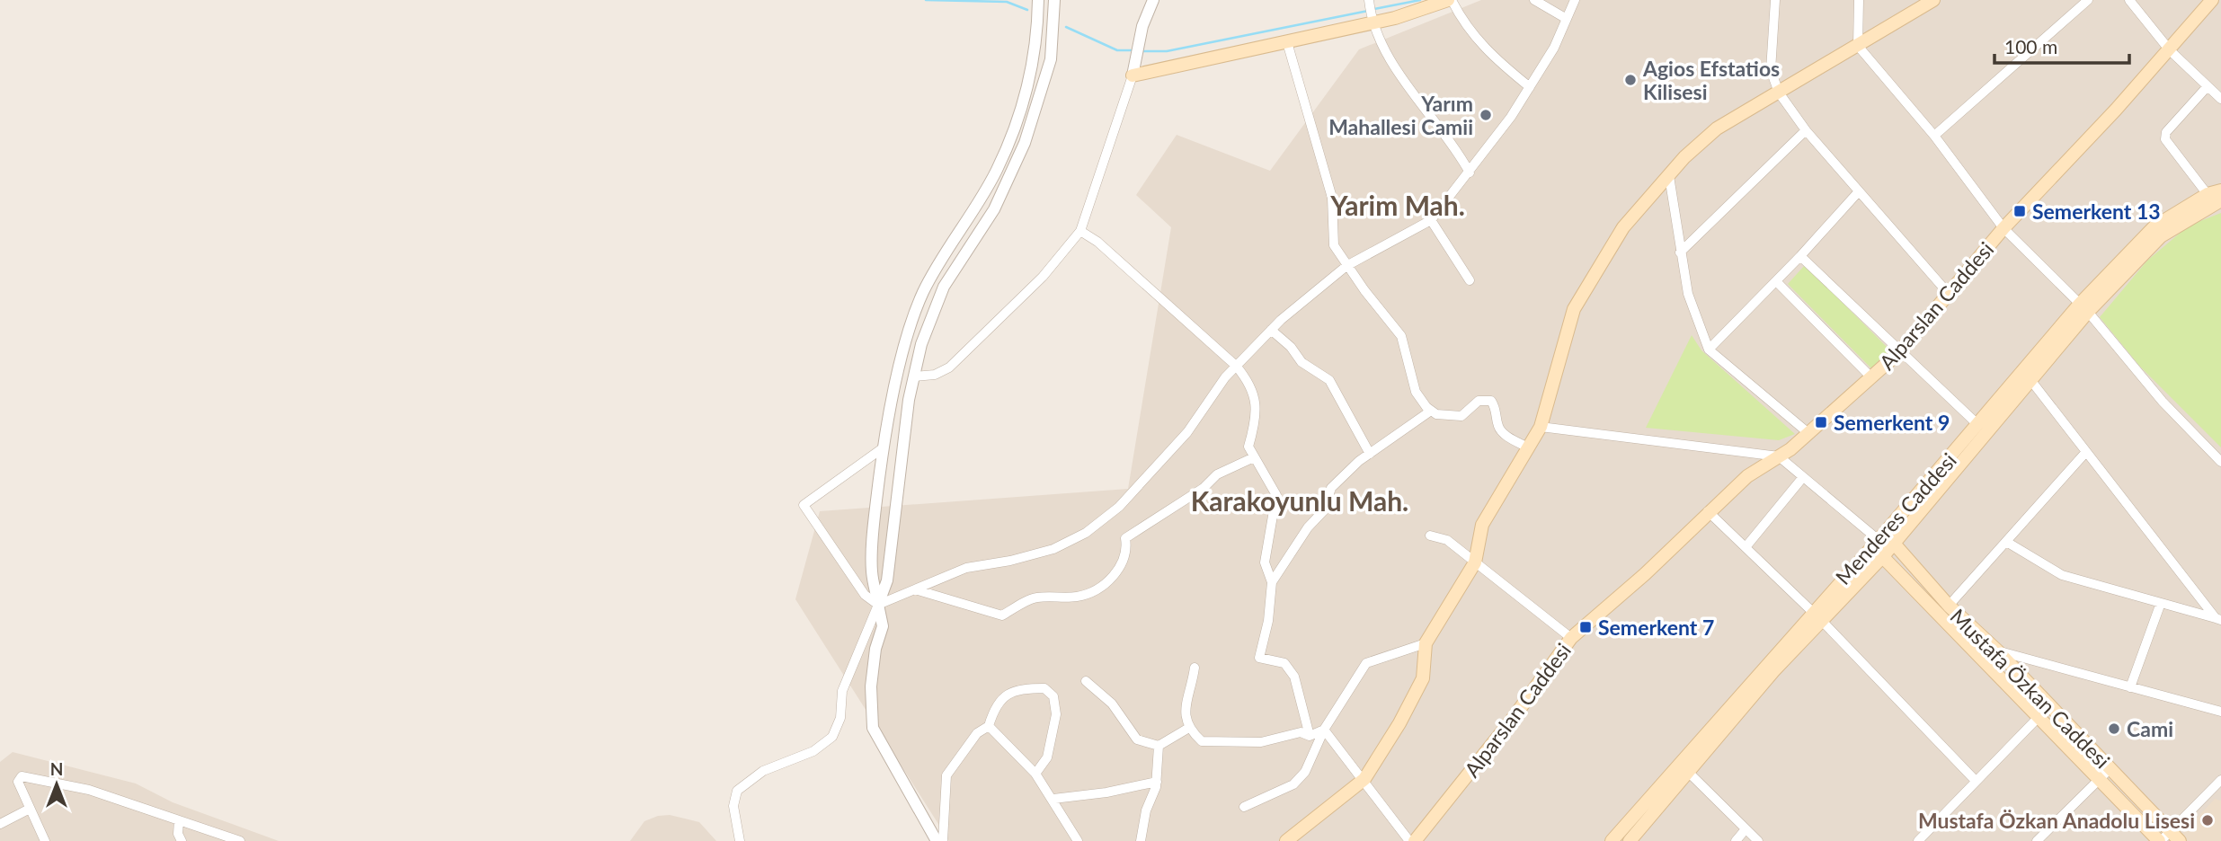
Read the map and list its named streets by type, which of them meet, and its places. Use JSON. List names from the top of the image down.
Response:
{
  "streets": {
    "main road": ["Alparslan Caddesi", "Menderes Caddesi", "Mustafa Özkan Caddesi"]
  },
  "crossings": [
    ["Menderes Caddesi", "Mustafa Özkan Caddesi"]
  ],
  "districts": ["Yarim Mah.", "Karakoyunlu Mah."],
  "places": {
    "other": [
      "Agios Efstatios Kilisesi",
      "Yarım Mahallesi Camii",
      "Cami",
      "Mustafa Özkan Anadolu Lisesi"
    ],
    "transit": ["Semerkent 13", "Semerkent 9", "Semerkent 7"]
  },
  "scale_bar": "100 m",
  "north": "top"
}
